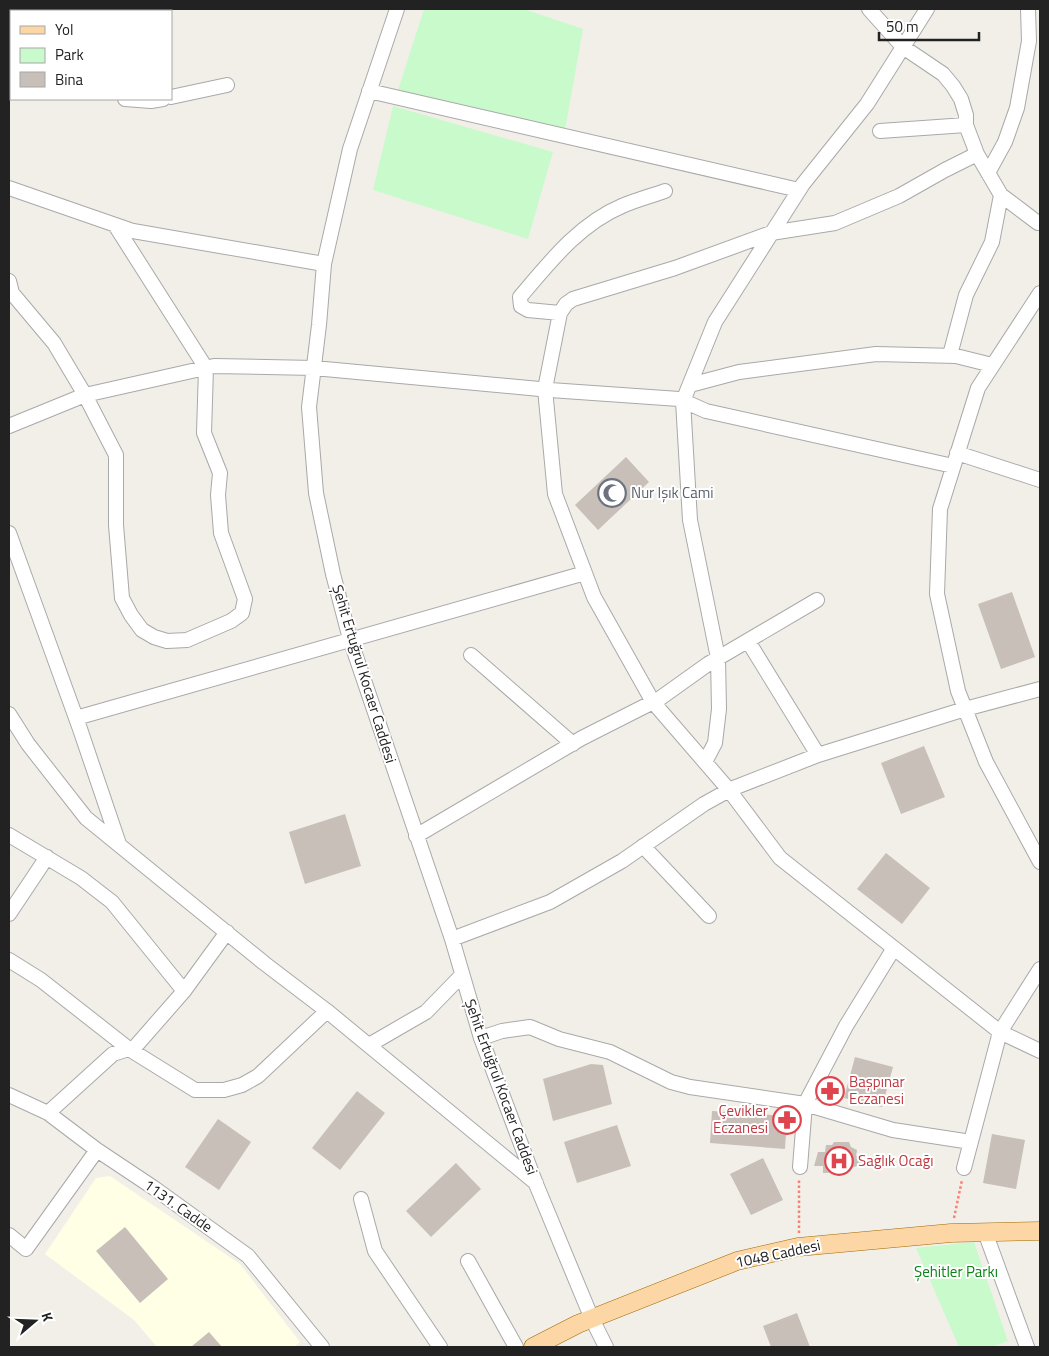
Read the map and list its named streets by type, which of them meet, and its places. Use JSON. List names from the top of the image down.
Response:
{
  "streets": {
    "main road": ["1048 Caddesi"],
    "street": ["Şehit Ertuğrul Kocaer Caddesi", "1131. Cadde"]
  },
  "crossings": [
    ["Şehit Ertuğrul Kocaer Caddesi", "1048 Caddesi"]
  ],
  "parks": ["Şehitler Parkı"],
  "places": {
    "mosque": ["Nur Işık Cami"],
    "pharmacy": ["Başpınar Eczanesi", "Çevikler Eczanesi"],
    "hospital": ["Sağlık Ocağı"]
  },
  "legend": ["Yol", "Park", "Bina"],
  "scale_bar": "50 m",
  "north": "right"
}
